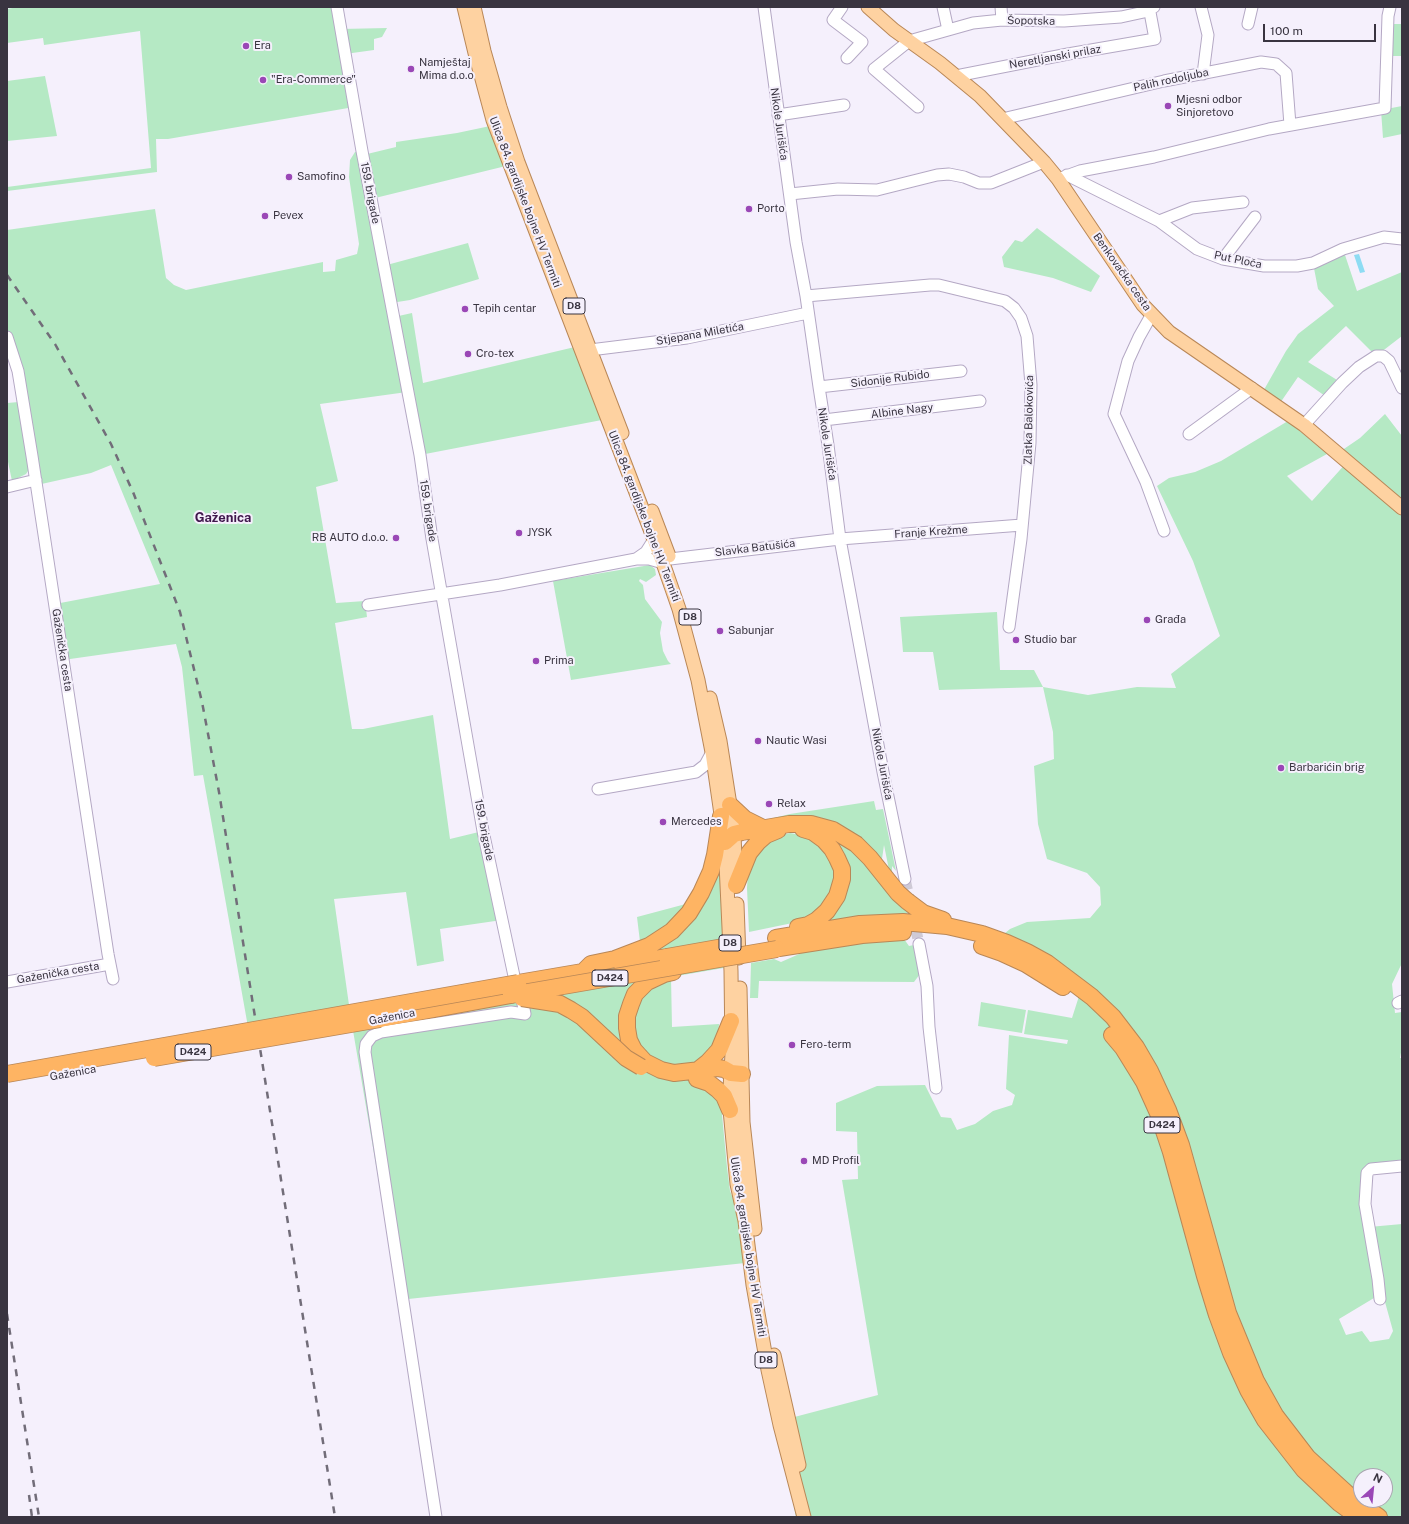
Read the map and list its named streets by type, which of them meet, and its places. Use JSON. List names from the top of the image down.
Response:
{
  "streets": {
    "highway": ["D424", "Gaženica"],
    "main road": ["Ulica 84. gardijske bojne HV Termiti", "Benkovačka cesta", "D8"],
    "street": [
      "Šopotska",
      "Neretljanski prilaz",
      "Palih rodoljuba",
      "Nikole Jurišića",
      "159. brigade",
      "Put Ploča",
      "Stjepana Miletića",
      "Sidonije Rubido",
      "Albine Nagy",
      "Zlatka Balokovića",
      "Franje Krežme",
      "Slavka Batušića",
      "Gaženička cesta"
    ]
  },
  "crossings": [
    ["Šopotska", "Neretljanski prilaz"],
    ["Šopotska", "Benkovačka cesta"],
    ["Neretljanski prilaz", "Benkovačka cesta"],
    ["Palih rodoljuba", "Benkovačka cesta"],
    ["Nikole Jurišića", "Stjepana Miletića"],
    ["Nikole Jurišića", "Sidonije Rubido"],
    ["Nikole Jurišića", "Albine Nagy"],
    ["Nikole Jurišića", "Zlatka Balokovića"],
    ["Nikole Jurišića", "Franje Krežme"],
    ["Nikole Jurišića", "Slavka Batušića"],
    ["159. brigade", "Slavka Batušića"],
    ["Ulica 84. gardijske bojne HV Termiti", "Stjepana Miletića"],
    ["Ulica 84. gardijske bojne HV Termiti", "Slavka Batušića"],
    ["Put Ploča", "Benkovačka cesta"],
    ["Zlatka Balokovića", "Franje Krežme"],
    ["Franje Krežme", "Slavka Batušića"],
    ["D424", "Gaženica"]
  ],
  "districts": ["Gaženica"],
  "places": [
    "Era",
    "Namještaj Mima d.o.o",
    "\"Era-Commerce\"",
    "Mjesni odbor Sinjoretovo",
    "Samofino",
    "Porto",
    "Pevex",
    "Tepih centar",
    "Cro-tex",
    "JYSK",
    "RB AUTO d.o.o.",
    "Građa",
    "Sabunjar",
    "Studio bar",
    "Prima",
    "Nautic Wasi",
    "Barbarićin brig",
    "Relax",
    "Mercedes",
    "Fero-term",
    "MD Profil"
  ],
  "scale_bar": "100 m",
  "north": "top right"
}
